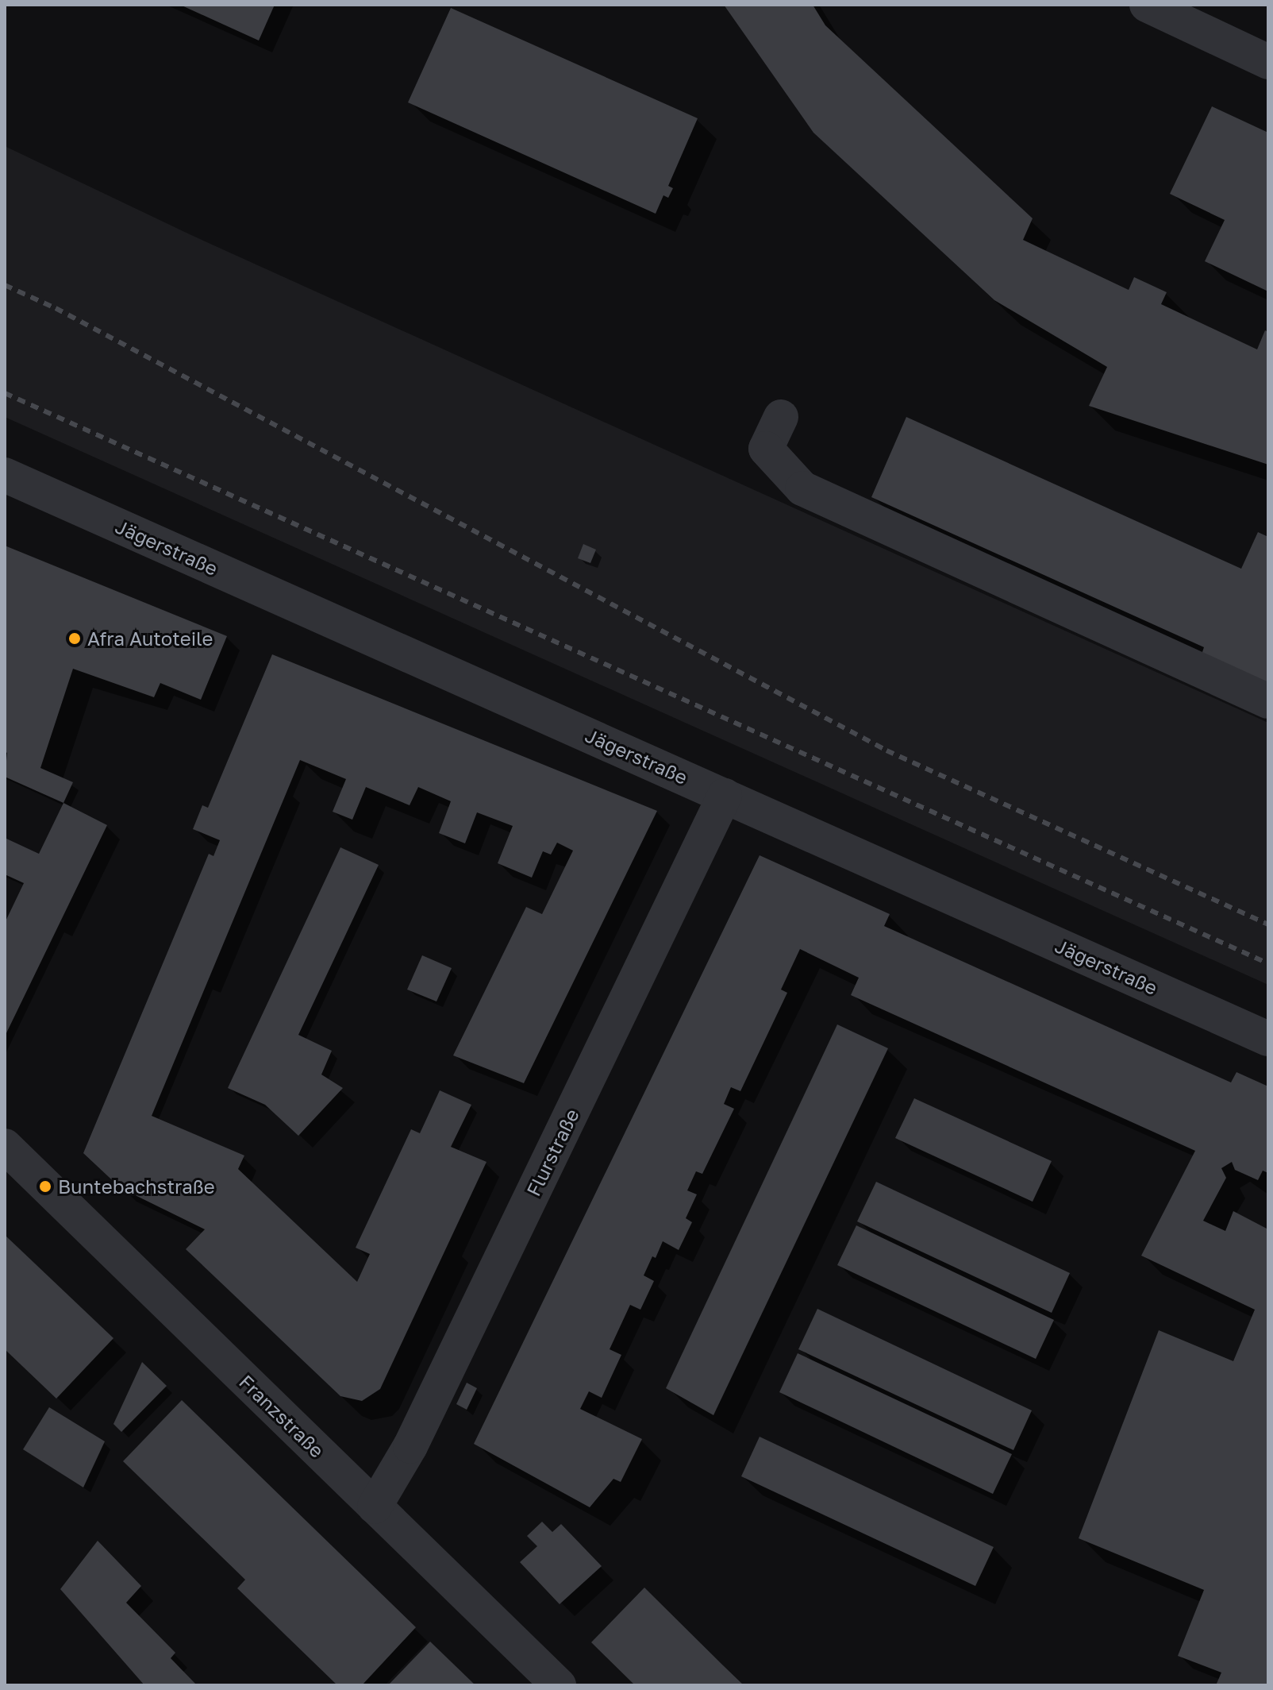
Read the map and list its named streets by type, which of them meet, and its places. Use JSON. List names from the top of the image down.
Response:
{
  "streets": {
    "street": ["Jägerstraße", "Flurstraße", "Franzstraße"]
  },
  "crossings": [
    ["Jägerstraße", "Flurstraße"],
    ["Flurstraße", "Franzstraße"]
  ],
  "places": ["Afra Autoteile", "Buntebachstraße"]
}
